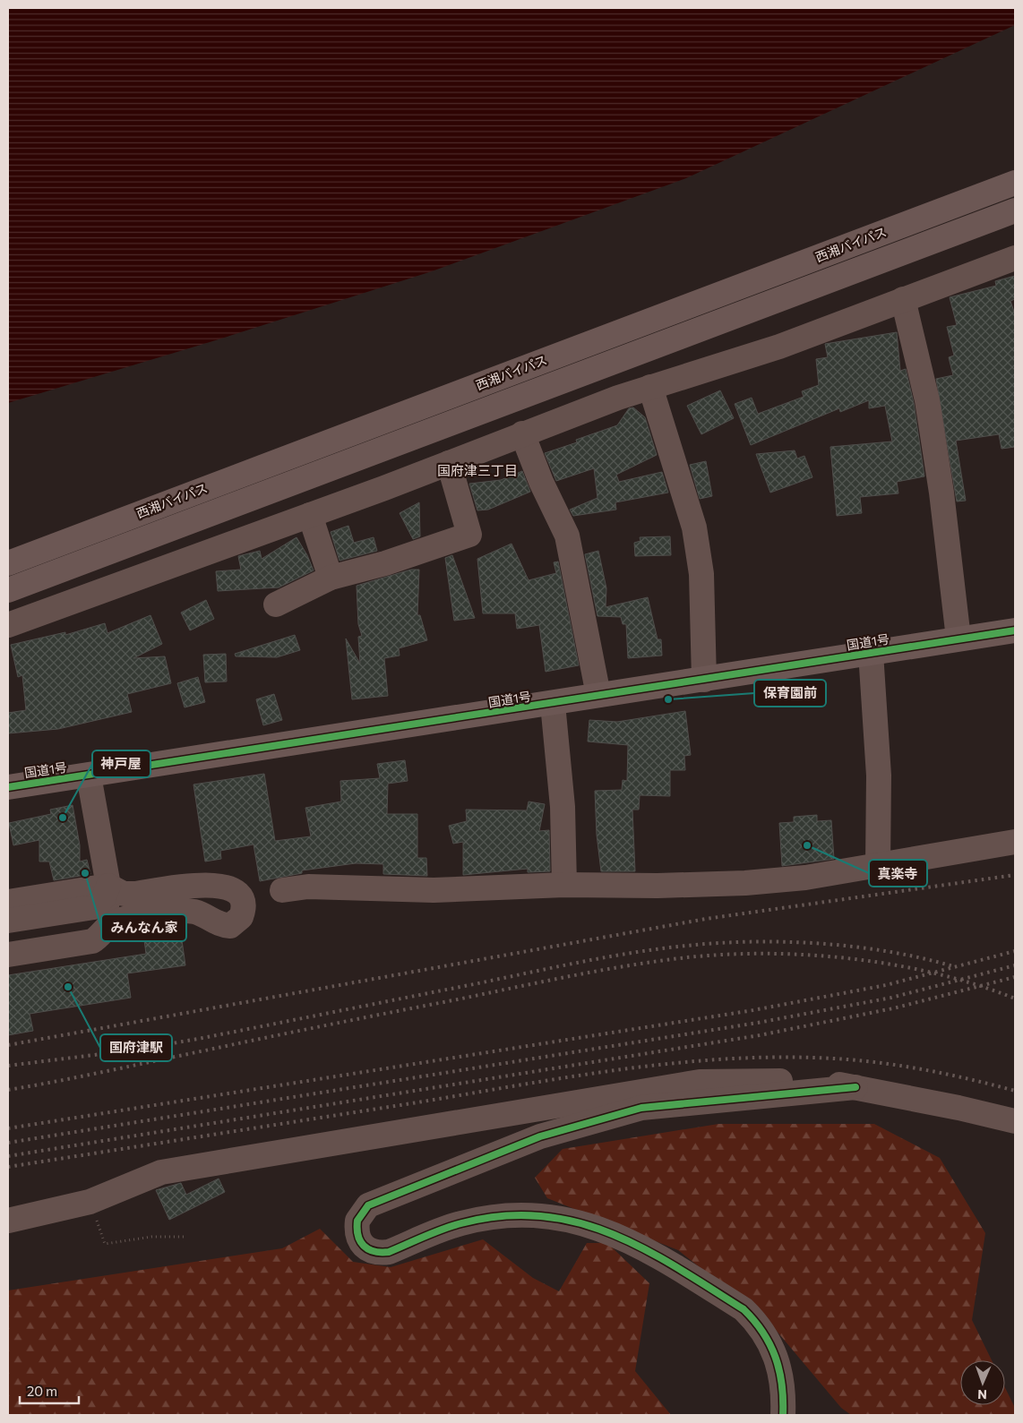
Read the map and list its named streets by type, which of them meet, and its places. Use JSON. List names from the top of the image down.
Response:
{
  "streets": {
    "highway": ["西湘バイパス", "国道1号"]
  },
  "districts": ["国府津三丁目"],
  "places": [
    "保育園前",
    "神戸屋",
    "真楽寺",
    "みんなん家",
    "国府津駅"
  ],
  "scale_bar": "20 m",
  "north": "bottom"
}
